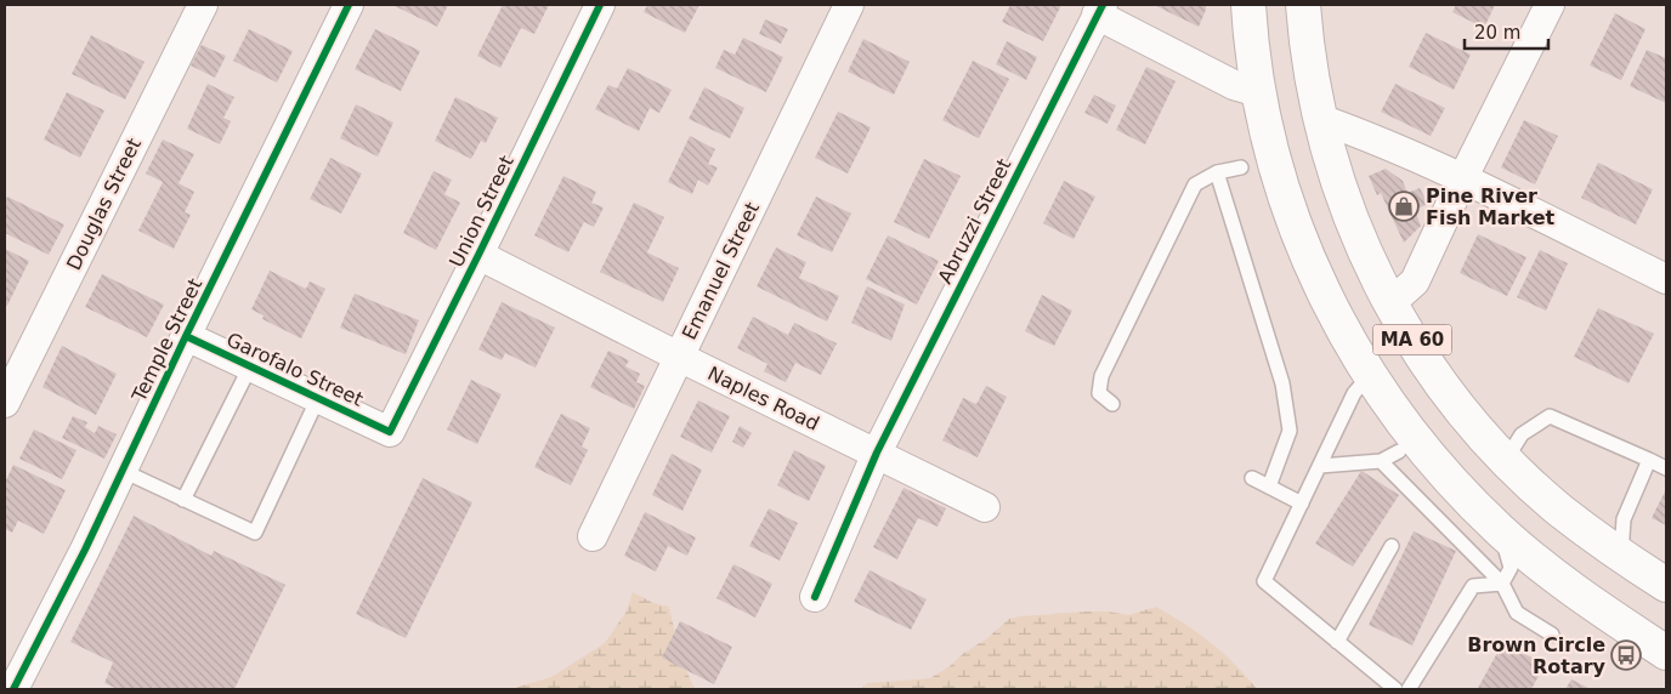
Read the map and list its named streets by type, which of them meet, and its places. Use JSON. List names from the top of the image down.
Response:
{
  "streets": {
    "highway": ["MA 60"],
    "street": [
      "Douglas Street",
      "Union Street",
      "Abruzzi Street",
      "Emanuel Street",
      "Temple Street",
      "Garofalo Street",
      "Naples Road"
    ]
  },
  "crossings": [
    ["Union Street", "Garofalo Street"],
    ["Union Street", "Naples Road"],
    ["Abruzzi Street", "Naples Road"],
    ["Emanuel Street", "Naples Road"],
    ["Temple Street", "Garofalo Street"]
  ],
  "places": {
    "shop": ["Pine River Fish Market"],
    "bus stop": ["Brown Circle Rotary"]
  },
  "scale_bar": "20 m"
}
